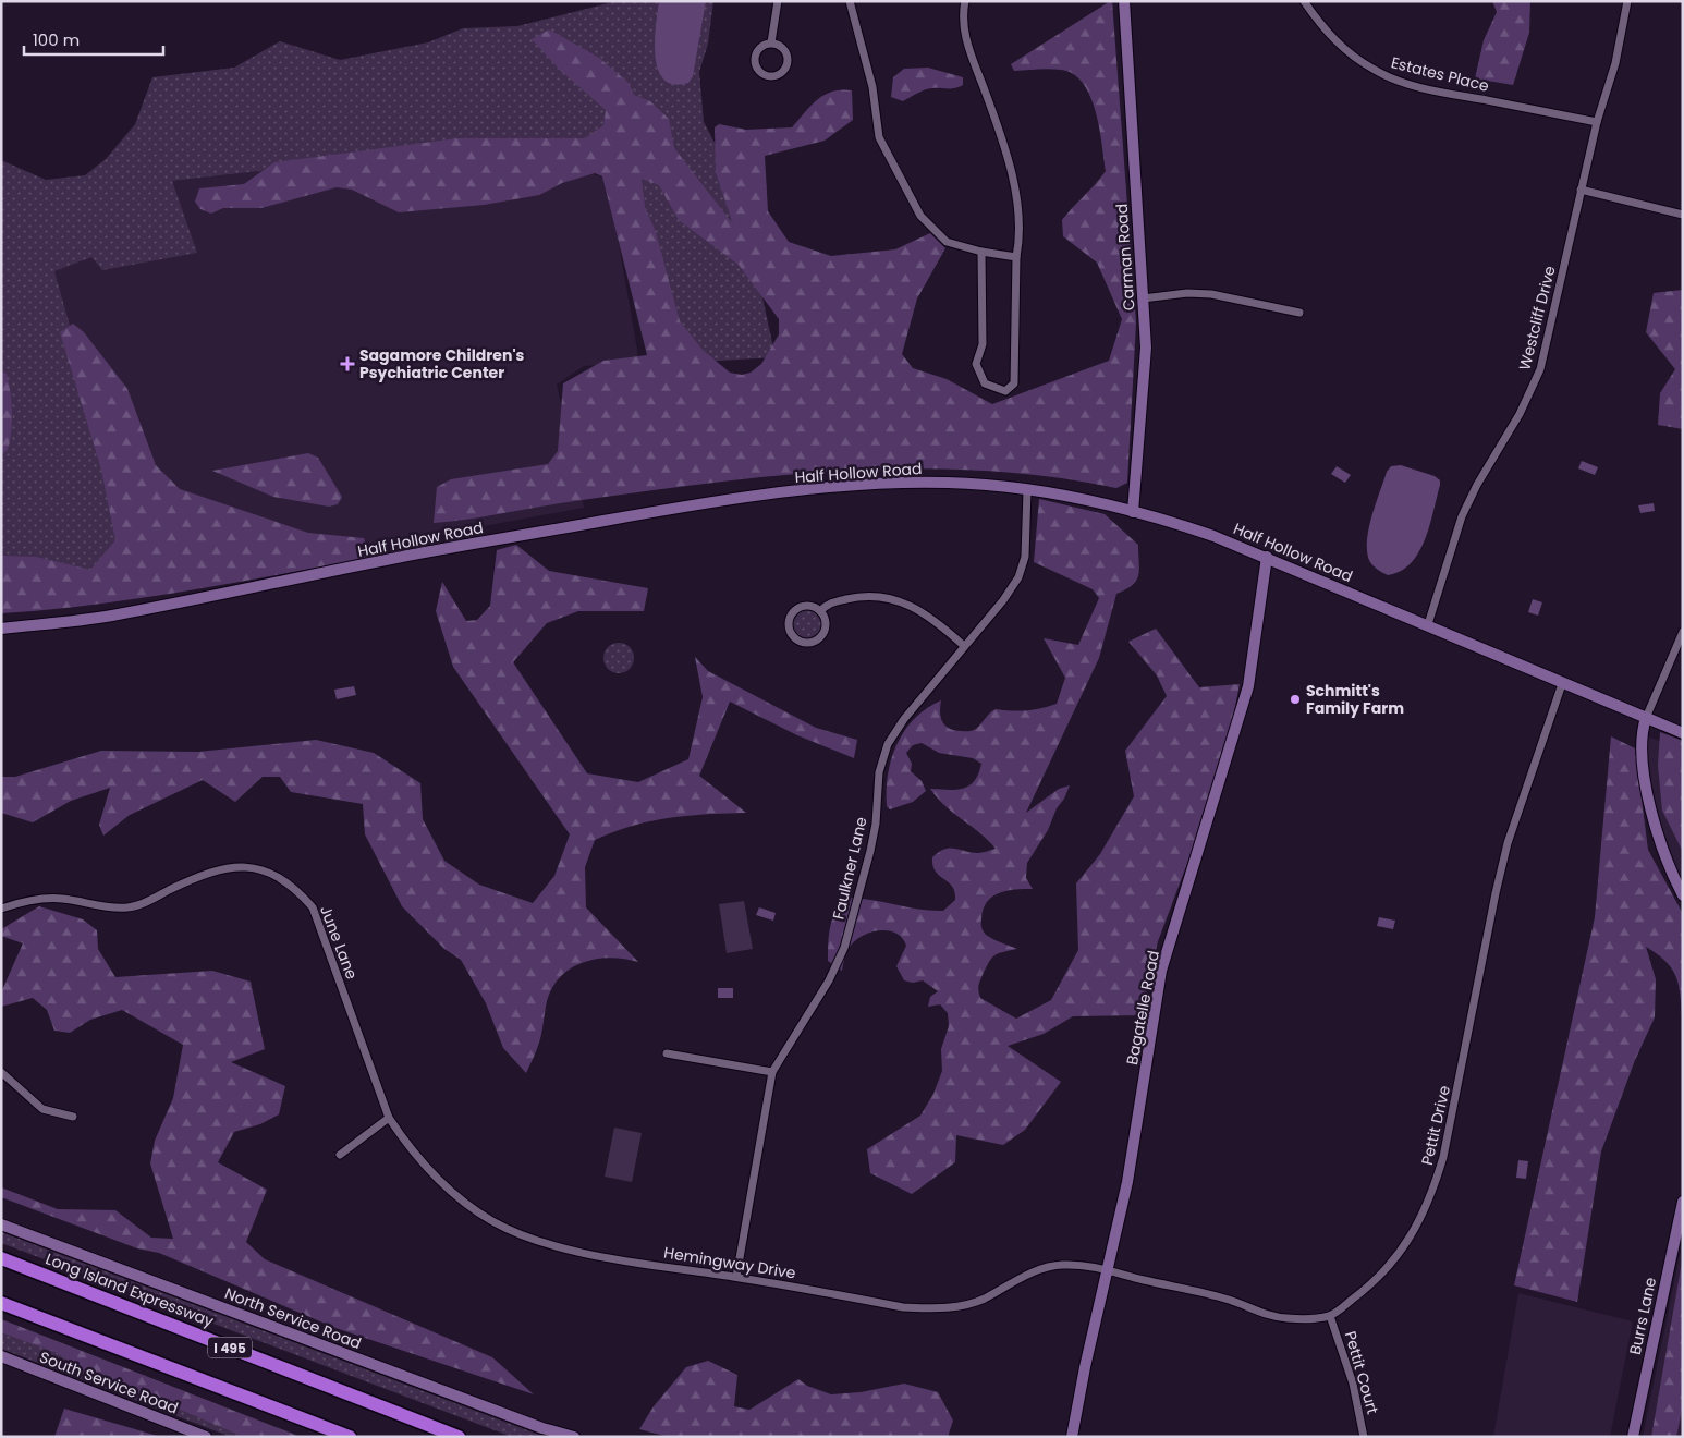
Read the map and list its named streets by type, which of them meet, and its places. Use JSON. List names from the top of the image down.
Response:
{
  "streets": {
    "highway": ["Long Island Expressway", "I 495"],
    "main road": [
      "Carman Road",
      "Half Hollow Road",
      "Bagatelle Road",
      "Burrs Lane",
      "North Service Road",
      "South Service Road"
    ],
    "street": [
      "Estates Place",
      "Westcliff Drive",
      "Faulkner Lane",
      "June Lane",
      "Pettit Drive",
      "Hemingway Drive",
      "Pettit Court"
    ]
  },
  "crossings": [
    ["Estates Place", "Westcliff Drive"],
    ["Carman Road", "Half Hollow Road"],
    ["Westcliff Drive", "Half Hollow Road"],
    ["Half Hollow Road", "Faulkner Lane"],
    ["Half Hollow Road", "Bagatelle Road"],
    ["Half Hollow Road", "Pettit Drive"],
    ["Faulkner Lane", "Hemingway Drive"],
    ["June Lane", "Hemingway Drive"],
    ["Bagatelle Road", "Hemingway Drive"],
    ["Pettit Drive", "Pettit Court"]
  ],
  "places": {
    "health": ["Sagamore Children's Psychiatric Center"],
    "other": ["Schmitt's Family Farm"]
  },
  "scale_bar": "100 m"
}
